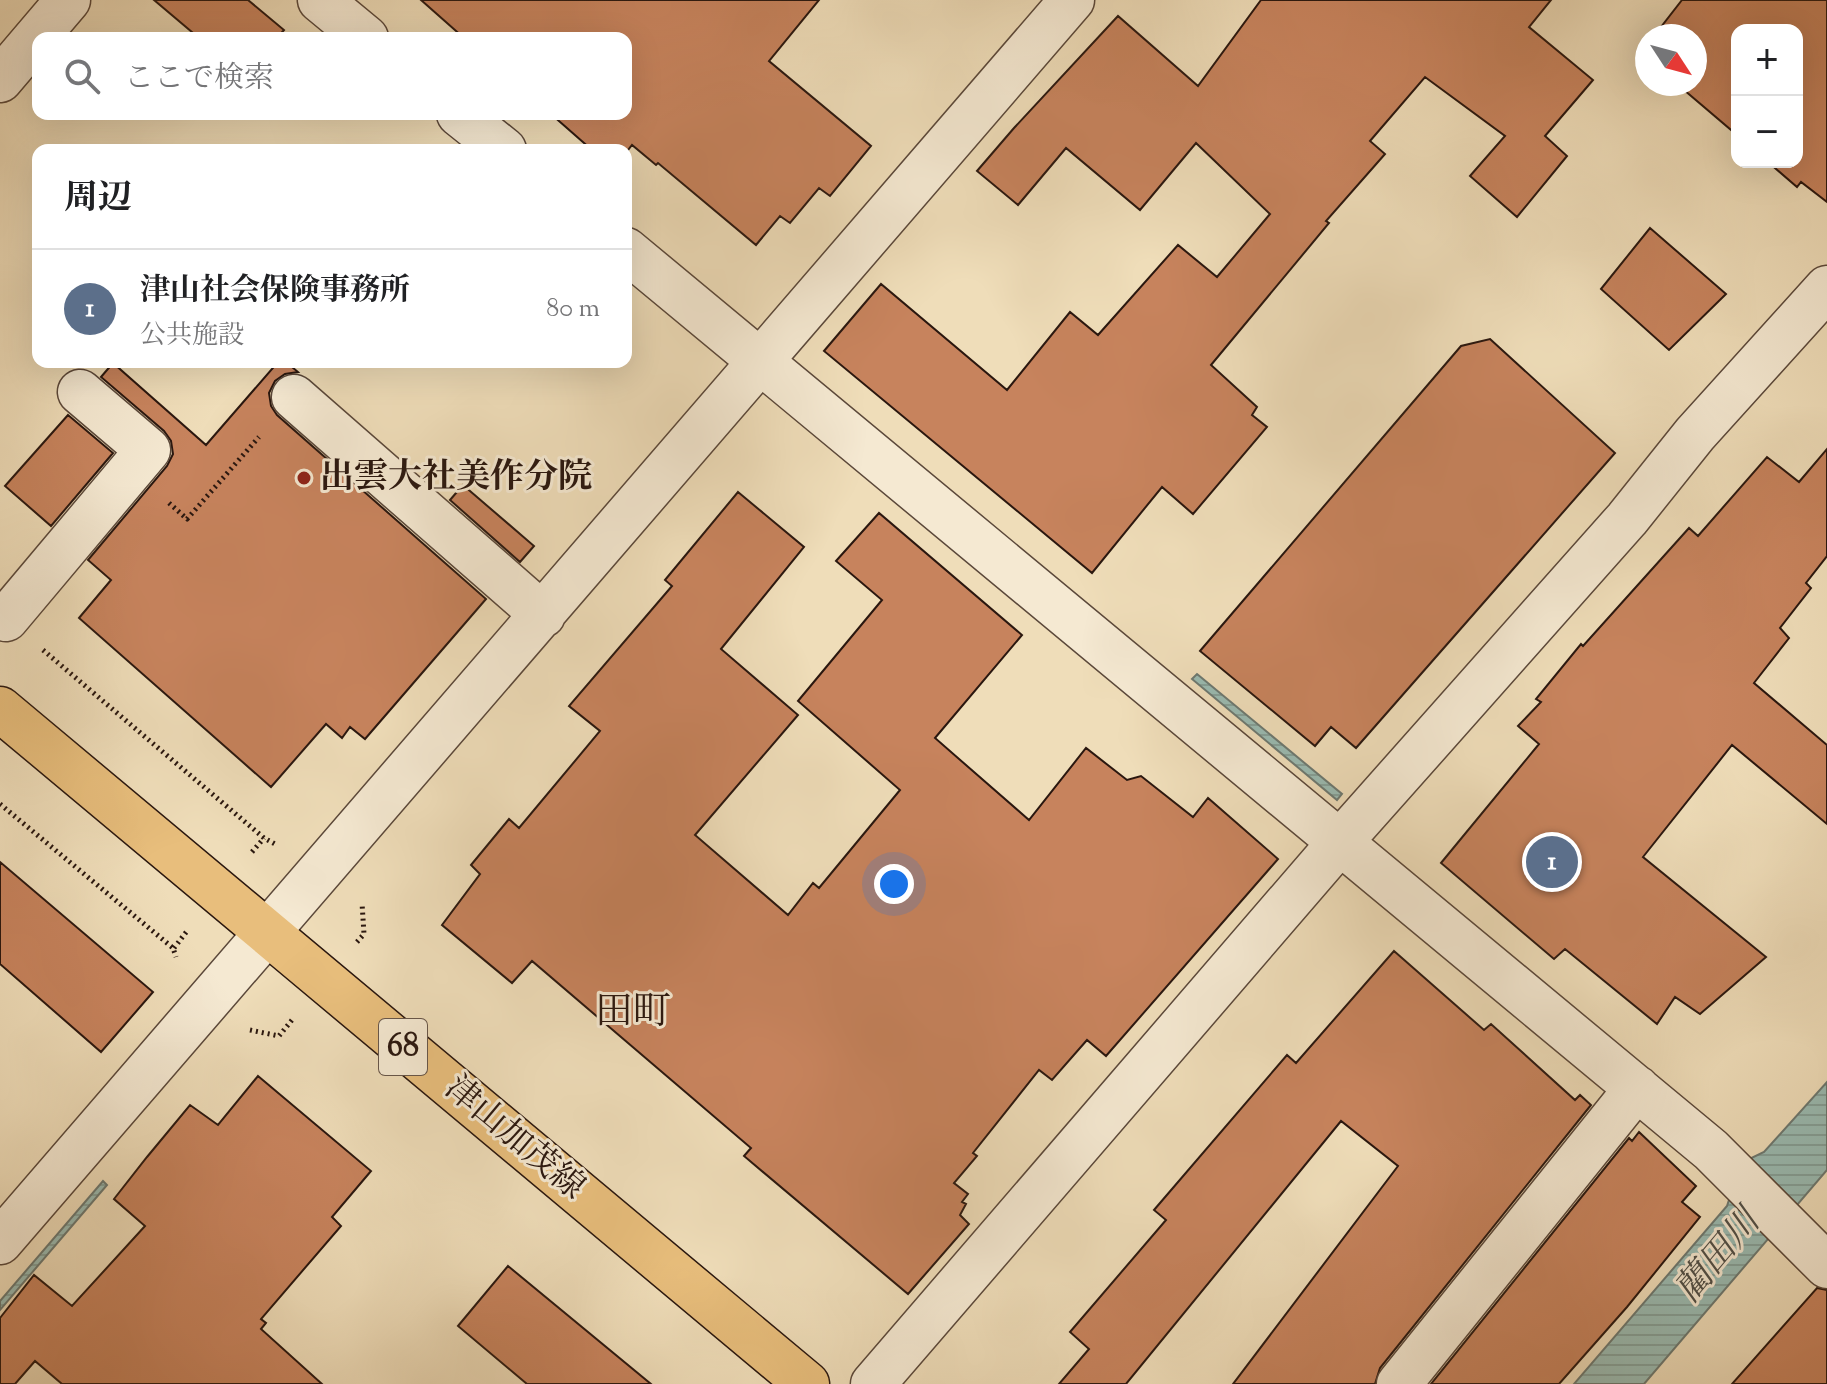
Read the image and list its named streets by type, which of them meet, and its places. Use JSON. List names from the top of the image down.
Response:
{
  "streets": {
    "main road": ["68", "津山加茂線"]
  },
  "districts": ["田町"],
  "water": ["藺田川"],
  "places": ["出雲大社美作分院"],
  "north": "bottom right",
  "page": {
    "map_buttons": ["+", "−"],
    "search": "ここで検索",
    "heading": "周辺",
    "list": [
      {
        "mark": "1",
        "name": "津山社会保険事務所",
        "note": "公共施設",
        "value": "80 m"
      }
    ],
    "pins": "1"
  }
}
